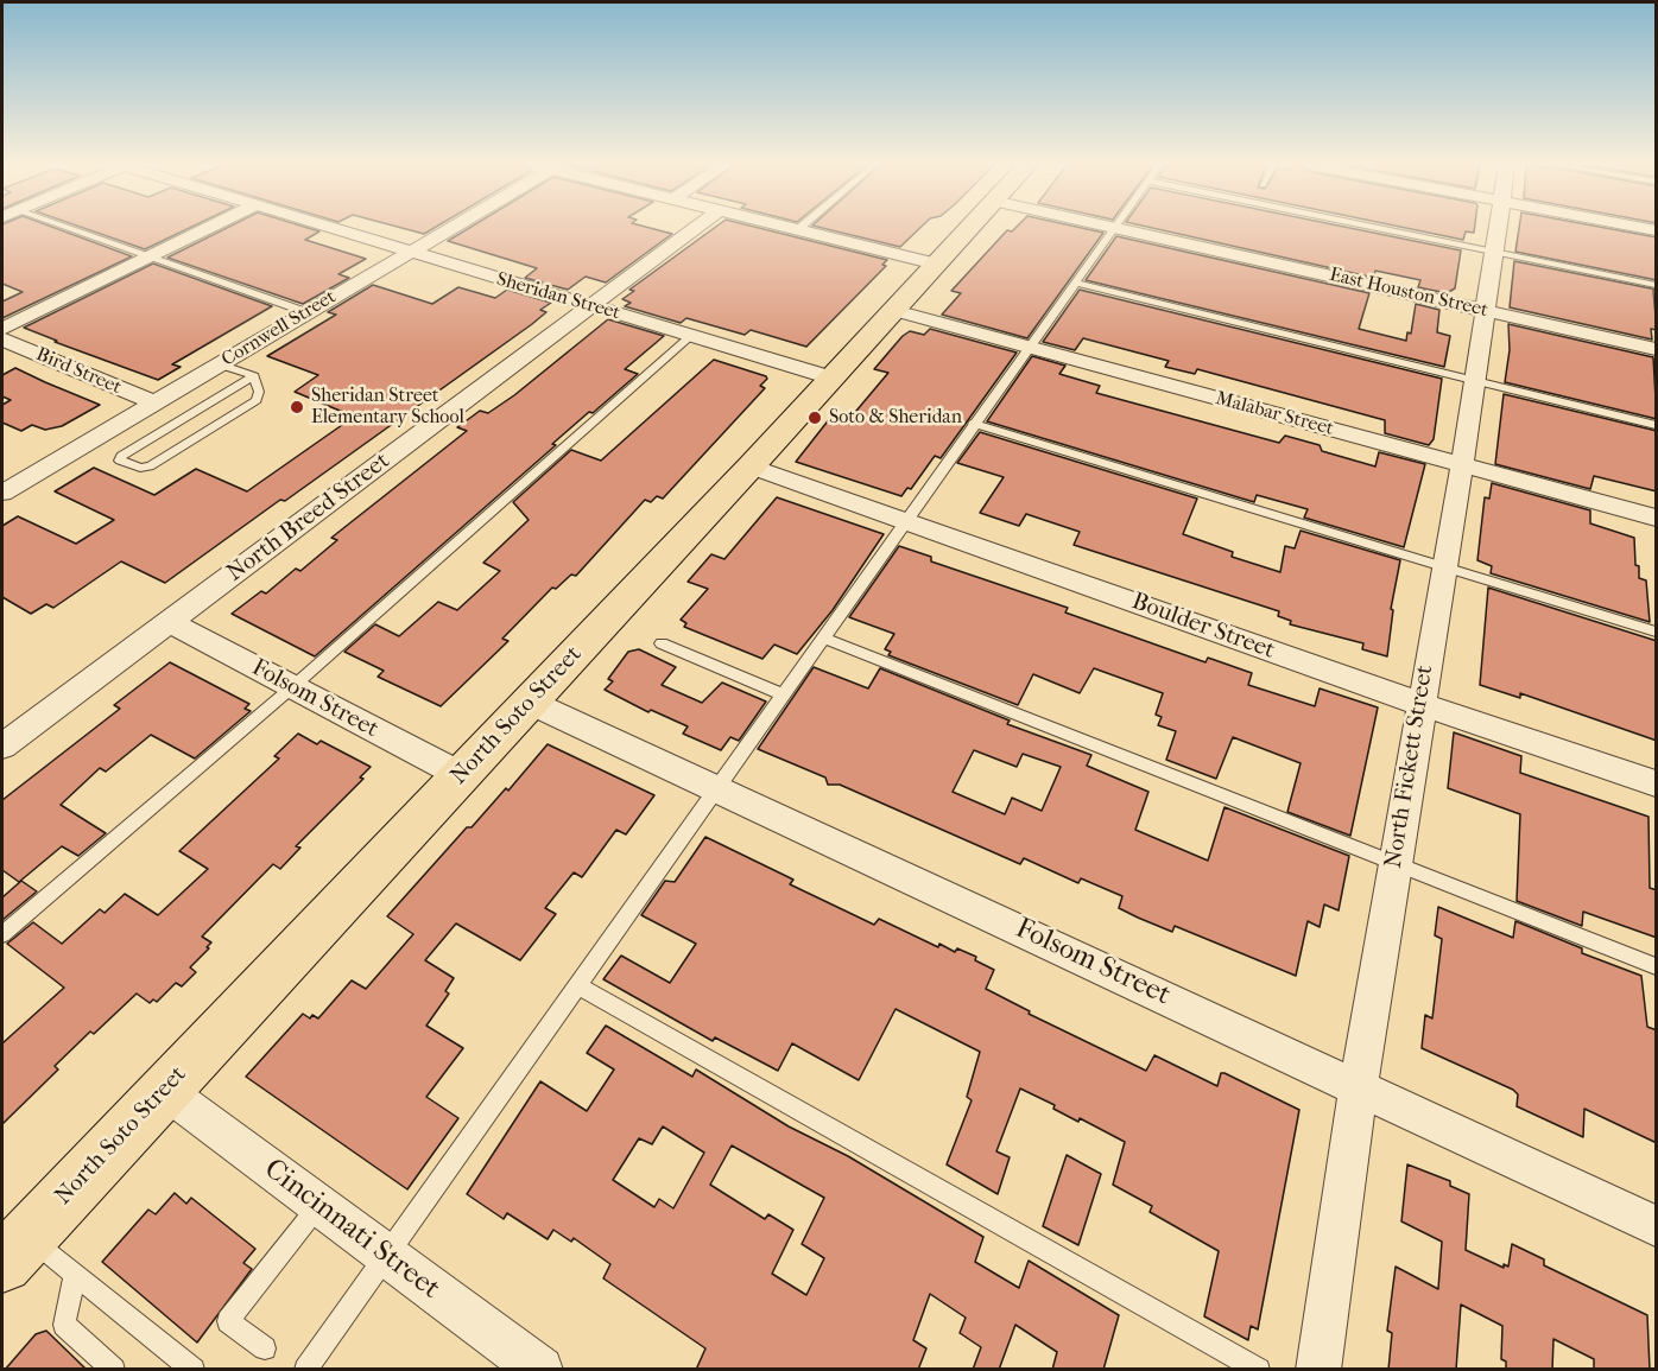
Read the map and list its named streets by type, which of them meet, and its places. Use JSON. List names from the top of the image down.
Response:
{
  "streets": {
    "main road": ["North Soto Street"],
    "street": [
      "East Houston Street",
      "Sheridan Street",
      "Cornwell Street",
      "Bird Street",
      "Malabar Street",
      "North Breed Street",
      "Boulder Street",
      "Folsom Street",
      "North Fickett Street",
      "Cincinnati Street"
    ]
  },
  "crossings": [
    ["East Houston Street", "North Fickett Street"],
    ["Sheridan Street", "Cornwell Street"],
    ["Sheridan Street", "North Breed Street"],
    ["Sheridan Street", "North Soto Street"],
    ["Cornwell Street", "Bird Street"],
    ["Malabar Street", "North Soto Street"],
    ["Malabar Street", "North Fickett Street"],
    ["North Breed Street", "Folsom Street"],
    ["Boulder Street", "North Soto Street"],
    ["Boulder Street", "North Fickett Street"],
    ["Folsom Street", "North Soto Street"],
    ["Folsom Street", "North Fickett Street"],
    ["North Soto Street", "Cincinnati Street"]
  ],
  "places": ["Sheridan Street Elementary School", "Soto & Sheridan"]
}
